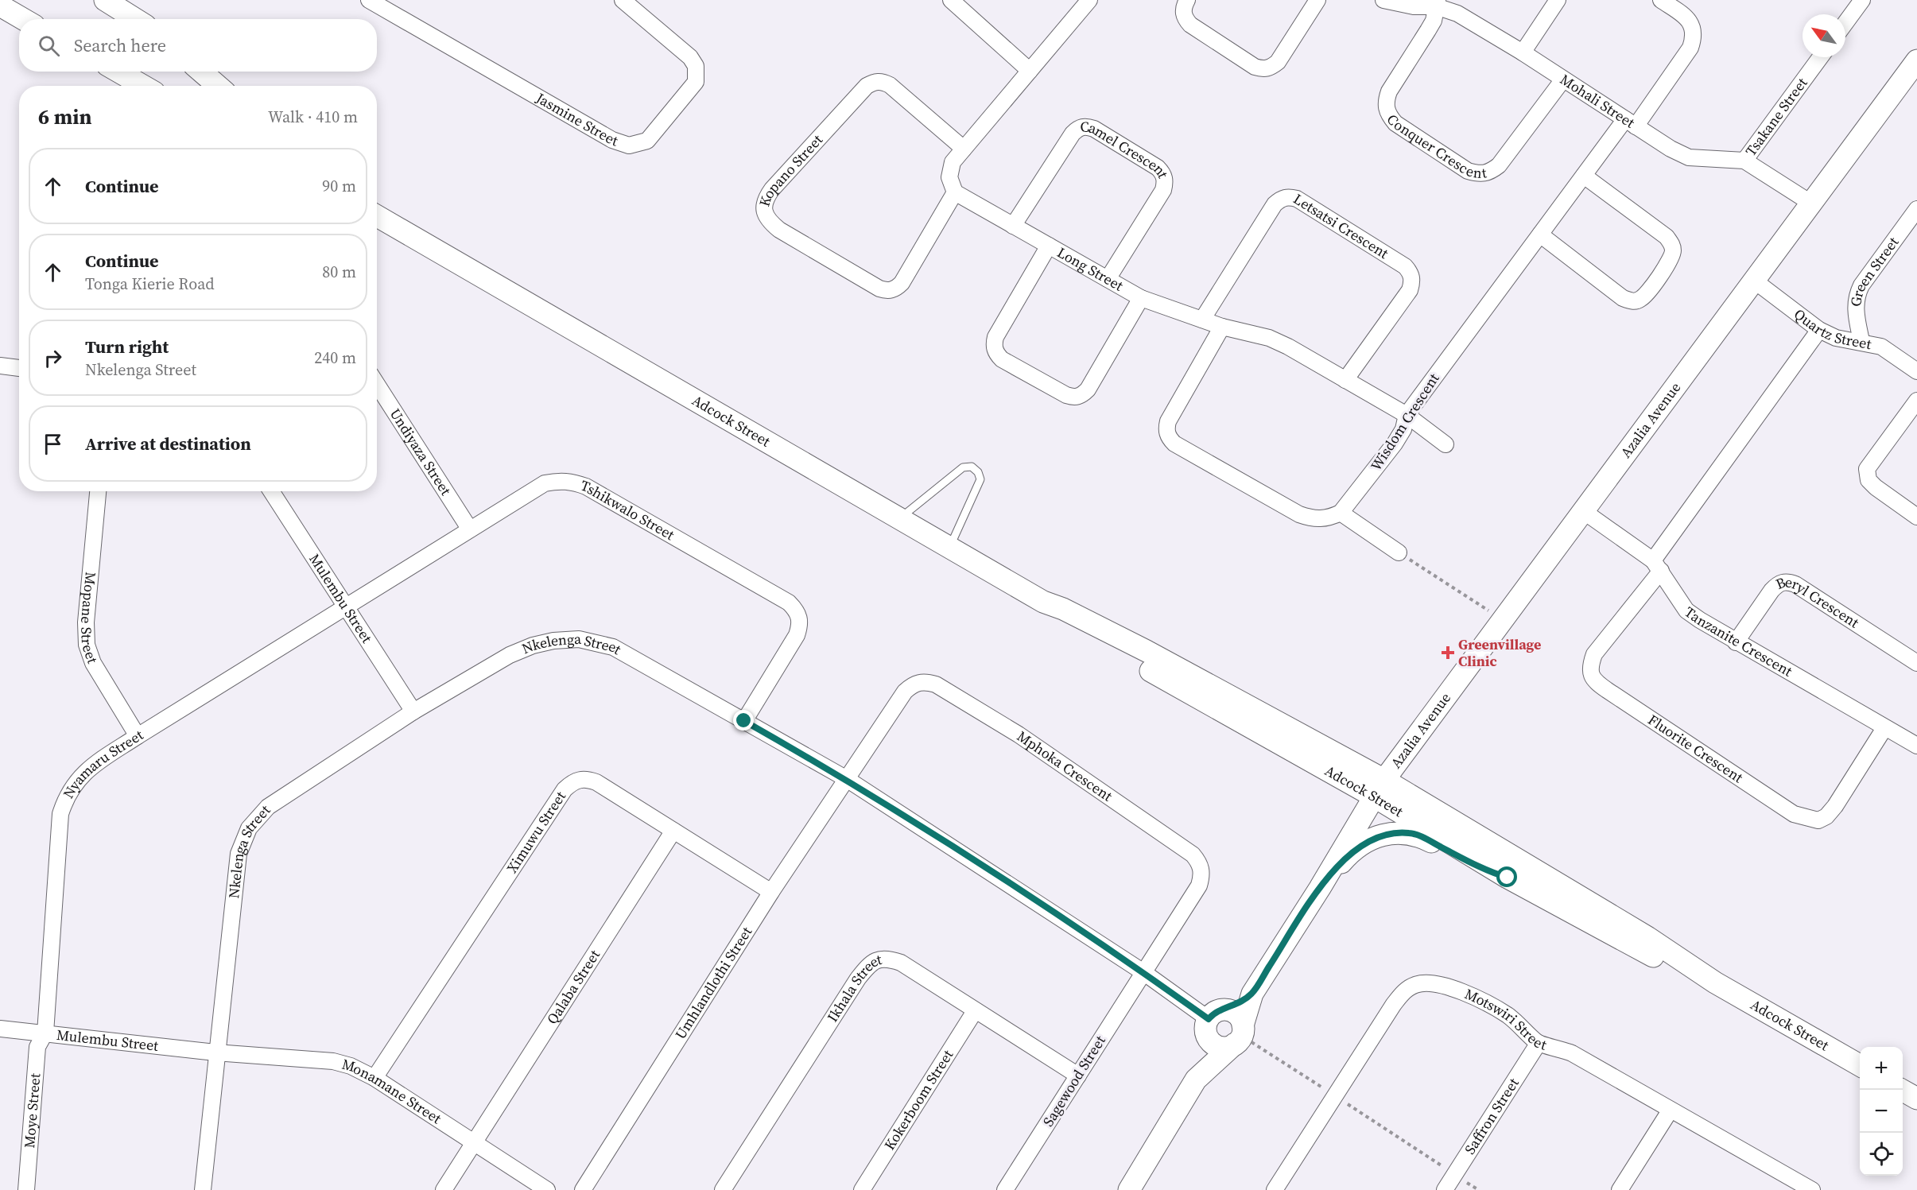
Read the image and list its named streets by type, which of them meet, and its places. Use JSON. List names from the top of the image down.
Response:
{
  "streets": {
    "main road": ["Azalia Avenue", "Adcock Street"],
    "street": [
      "Mohali Street",
      "Tsakane Street",
      "Jasmine Street",
      "Conquer Crescent",
      "Camel Crescent",
      "Kopano Street",
      "Letsatsi Crescent",
      "Long Street",
      "Green Street",
      "Quartz Street",
      "Wisdom Crescent",
      "Undiyaza Street",
      "Tshikwalo Street",
      "Mulembu Street",
      "Beryl Crescent",
      "Mopane Street",
      "Tanzanite Crescent",
      "Nkelenga Street",
      "Fluorite Crescent",
      "Nyamaru Street",
      "Mphoka Crescent",
      "Ximuwu Street",
      "Umhlandlothi Street",
      "Qalaba Street",
      "Ikhala Street",
      "Motswiri Street",
      "Sagewood Street",
      "Monamane Street",
      "Kokerboom Street",
      "Moye Street",
      "Saffron Street"
    ]
  },
  "crossings": [
    ["Mohali Street", "Tsakane Street"],
    ["Mohali Street", "Conquer Crescent"],
    ["Mohali Street", "Azalia Avenue"],
    ["Mohali Street", "Wisdom Crescent"],
    ["Camel Crescent", "Long Street"],
    ["Kopano Street", "Long Street"],
    ["Letsatsi Crescent", "Long Street"],
    ["Long Street", "Wisdom Crescent"],
    ["Green Street", "Quartz Street"],
    ["Quartz Street", "Azalia Avenue"],
    ["Quartz Street", "Fluorite Crescent"],
    ["Azalia Avenue", "Adcock Street"],
    ["Azalia Avenue", "Tanzanite Crescent"],
    ["Undiyaza Street", "Tshikwalo Street"],
    ["Tshikwalo Street", "Mulembu Street"],
    ["Tshikwalo Street", "Nkelenga Street"],
    ["Tshikwalo Street", "Nyamaru Street"],
    ["Mulembu Street", "Nkelenga Street"],
    ["Mulembu Street", "Nyamaru Street"],
    ["Mulembu Street", "Monamane Street"],
    ["Mulembu Street", "Moye Street"],
    ["Beryl Crescent", "Tanzanite Crescent"],
    ["Mopane Street", "Nyamaru Street"],
    ["Tanzanite Crescent", "Fluorite Crescent"],
    ["Nkelenga Street", "Mphoka Crescent"],
    ["Nkelenga Street", "Umhlandlothi Street"],
    ["Nkelenga Street", "Sagewood Street"],
    ["Nkelenga Street", "Monamane Street"],
    ["Nyamaru Street", "Moye Street"],
    ["Mphoka Crescent", "Umhlandlothi Street"],
    ["Mphoka Crescent", "Sagewood Street"],
    ["Ximuwu Street", "Umhlandlothi Street"],
    ["Ximuwu Street", "Qalaba Street"],
    ["Ximuwu Street", "Monamane Street"],
    ["Qalaba Street", "Monamane Street"],
    ["Ikhala Street", "Sagewood Street"],
    ["Ikhala Street", "Kokerboom Street"],
    ["Motswiri Street", "Saffron Street"]
  ],
  "places": {
    "health": ["Greenvillage Clinic"]
  },
  "north": "top left",
  "page": {
    "search": "Search here",
    "heading": ["6 min", "Walk · 410 m"],
    "list": [
      ["Continue", "90 m"],
      ["Continue", "Tonga Kierie Road", "80 m"],
      ["Turn right", "Nkelenga Street", "240 m"],
      "Arrive at destination"
    ],
    "map_buttons": ["+", "−"]
  }
}
